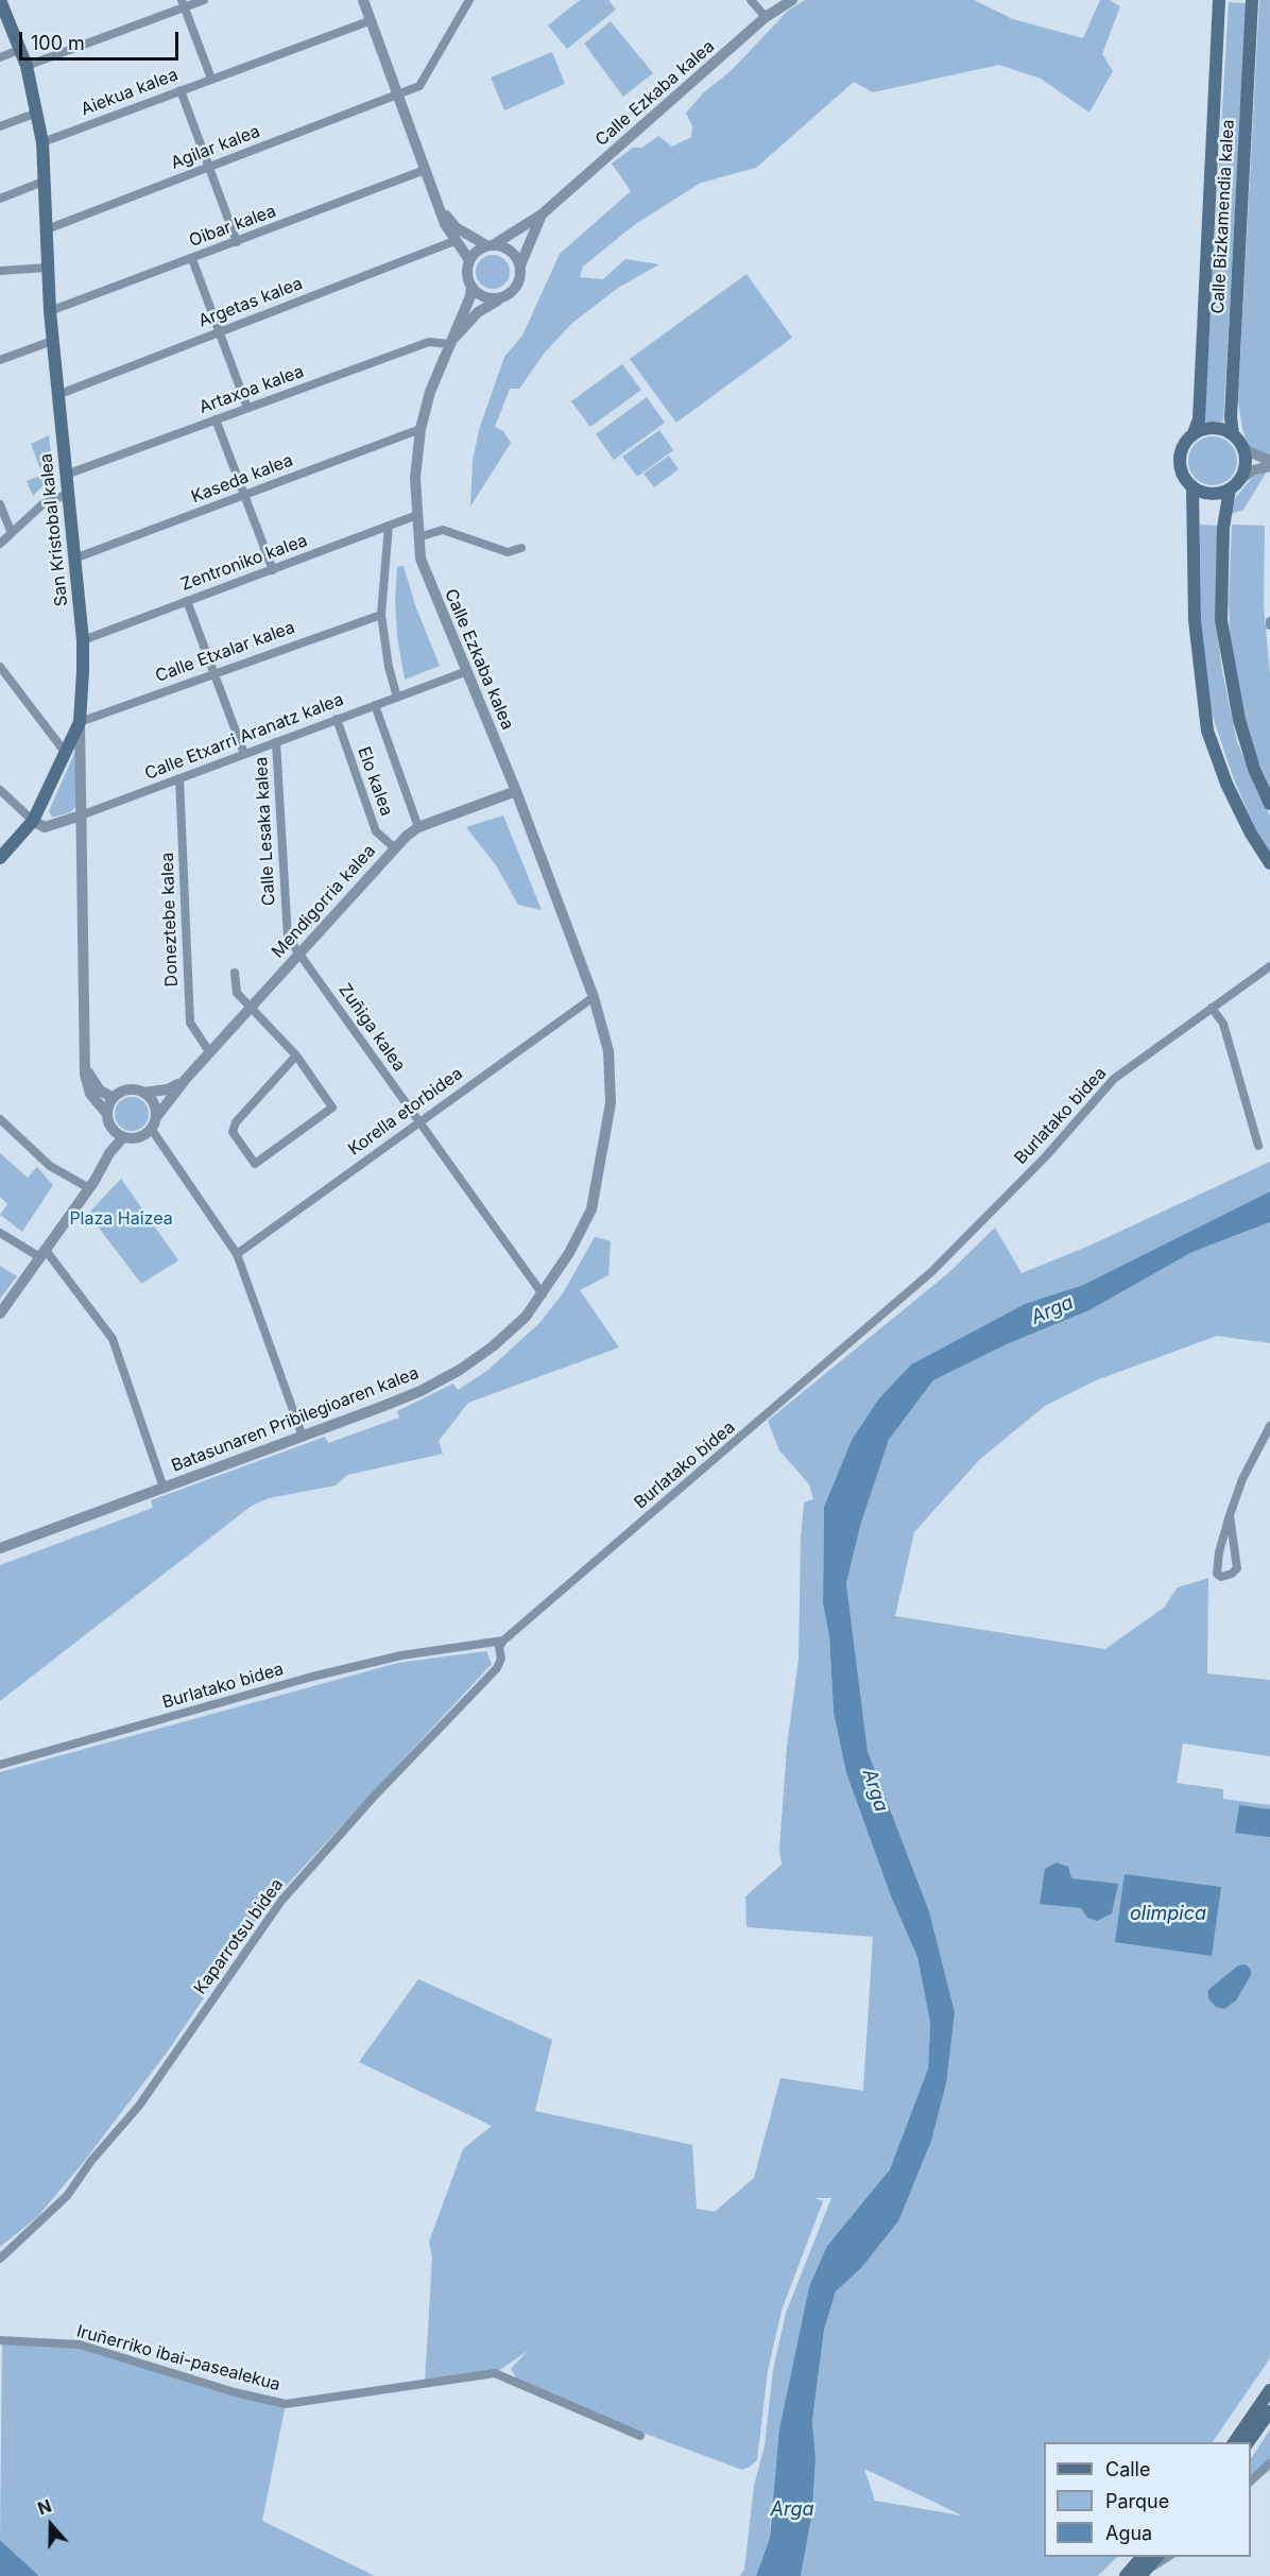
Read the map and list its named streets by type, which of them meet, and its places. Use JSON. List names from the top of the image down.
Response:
{
  "streets": {
    "main road": ["Calle Bizkamendia kalea", "San Kristobal kalea"],
    "street": [
      "Aiekua kalea",
      "Calle Ezkaba kalea",
      "Agilar kalea",
      "Oibar kalea",
      "Argetas kalea",
      "Artaxoa kalea",
      "Kaseda kalea",
      "Zentroniko kalea",
      "Calle Etxalar kalea",
      "Calle Etxarri Aranatz kalea",
      "Elo kalea",
      "Calle Lesaka kalea",
      "Mendigorria kalea",
      "Doneztebe kalea",
      "Zuñiga kalea",
      "Korella etorbidea",
      "Burlatako bidea",
      "Batasunaren Pribilegioaren kalea",
      "Kaparrotsu bidea",
      "Iruñerriko ibai-pasealekua"
    ]
  },
  "crossings": [
    ["Aiekua kalea", "San Kristobal kalea"],
    ["Calle Ezkaba kalea", "Artaxoa kalea"],
    ["Calle Ezkaba kalea", "Kaseda kalea"],
    ["Calle Ezkaba kalea", "Zentroniko kalea"],
    ["Calle Ezkaba kalea", "Calle Etxarri Aranatz kalea"],
    ["Calle Ezkaba kalea", "Mendigorria kalea"],
    ["Calle Ezkaba kalea", "Batasunaren Pribilegioaren kalea"],
    ["Agilar kalea", "San Kristobal kalea"],
    ["Oibar kalea", "San Kristobal kalea"],
    ["Argetas kalea", "San Kristobal kalea"],
    ["Artaxoa kalea", "San Kristobal kalea"],
    ["Kaseda kalea", "San Kristobal kalea"],
    ["San Kristobal kalea", "Zentroniko kalea"],
    ["San Kristobal kalea", "Calle Etxalar kalea"],
    ["San Kristobal kalea", "Calle Etxarri Aranatz kalea"],
    ["San Kristobal kalea", "Mendigorria kalea"],
    ["Calle Etxarri Aranatz kalea", "Elo kalea"],
    ["Calle Etxarri Aranatz kalea", "Calle Lesaka kalea"],
    ["Calle Etxarri Aranatz kalea", "Doneztebe kalea"],
    ["Elo kalea", "Mendigorria kalea"],
    ["Calle Lesaka kalea", "Mendigorria kalea"],
    ["Calle Lesaka kalea", "Zuñiga kalea"],
    ["Mendigorria kalea", "Doneztebe kalea"],
    ["Mendigorria kalea", "Zuñiga kalea"],
    ["Mendigorria kalea", "Batasunaren Pribilegioaren kalea"],
    ["Zuñiga kalea", "Korella etorbidea"],
    ["Zuñiga kalea", "Batasunaren Pribilegioaren kalea"],
    ["Korella etorbidea", "Batasunaren Pribilegioaren kalea"],
    ["Burlatako bidea", "Kaparrotsu bidea"]
  ],
  "water": ["Arga", "olimpica"],
  "parks": ["Plaza Haizea"],
  "legend": ["Calle", "Parque", "Agua"],
  "scale_bar": "100 m",
  "north": "top"
}
